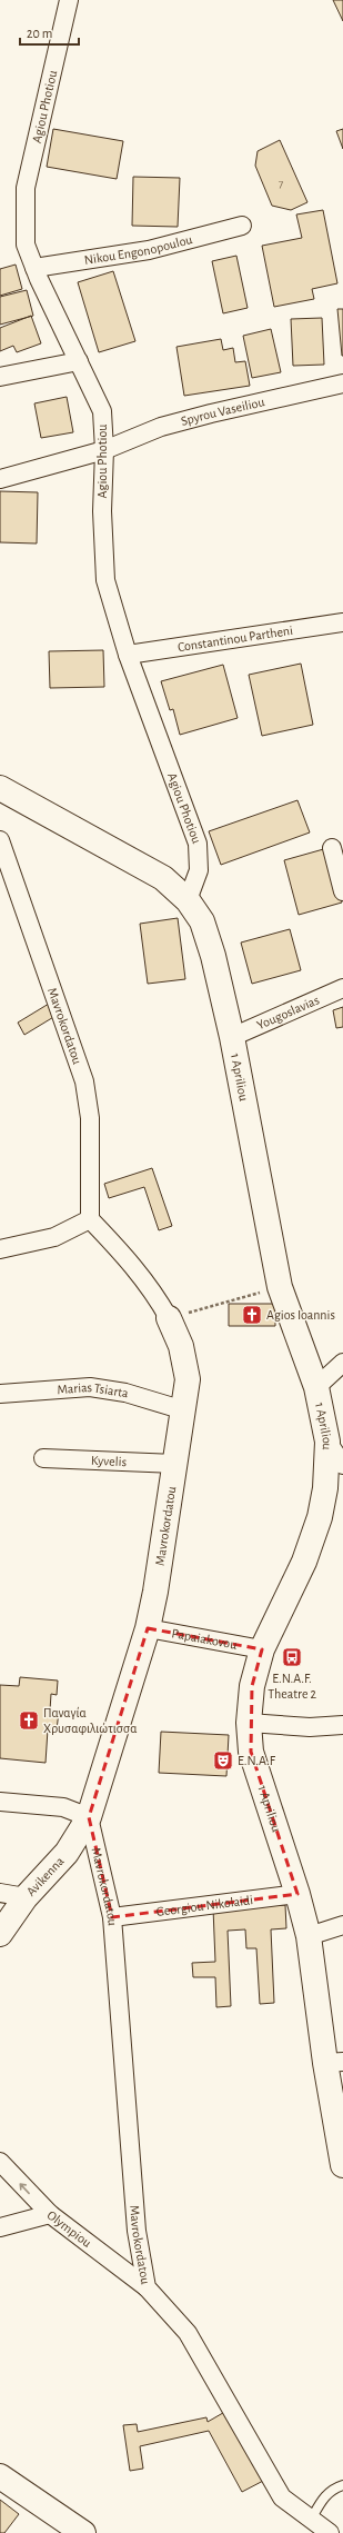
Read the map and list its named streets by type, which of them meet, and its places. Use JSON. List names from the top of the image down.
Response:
{
  "streets": {
    "main road": ["Mavrokordatou", "1 Apriliou", "Avikenna"],
    "street": [
      "Agiou Photiou",
      "Nikou Engonopoulou",
      "Spyrou Vaseiliou",
      "Constantinou Partheni",
      "Yougoslavias",
      "Marias Tsiarta",
      "Kyvelis",
      "Papaiakovou",
      "Georgiou Nikolaidi",
      "Olympiou"
    ]
  },
  "crossings": [
    ["Agiou Photiou", "Nikou Engonopoulou"],
    ["Agiou Photiou", "Spyrou Vaseiliou"],
    ["Agiou Photiou", "Constantinou Partheni"],
    ["Agiou Photiou", "1 Apriliou"],
    ["Yougoslavias", "1 Apriliou"],
    ["Mavrokordatou", "Marias Tsiarta"],
    ["Mavrokordatou", "Kyvelis"],
    ["Mavrokordatou", "Papaiakovou"],
    ["Mavrokordatou", "Avikenna"],
    ["Mavrokordatou", "Georgiou Nikolaidi"],
    ["Mavrokordatou", "Olympiou"],
    ["1 Apriliou", "Papaiakovou"],
    ["1 Apriliou", "Georgiou Nikolaidi"]
  ],
  "one_way": ["Olympiou"],
  "places": {
    "church": ["Agios Ioannis", "Παναγία Χρυσαφιλιώτισσα"],
    "bus stop": ["E.N.A.F. Theatre 2"],
    "theatre": ["E.N.A.F"]
  },
  "house_numbers": ["7"],
  "scale_bar": "20 m"
}
